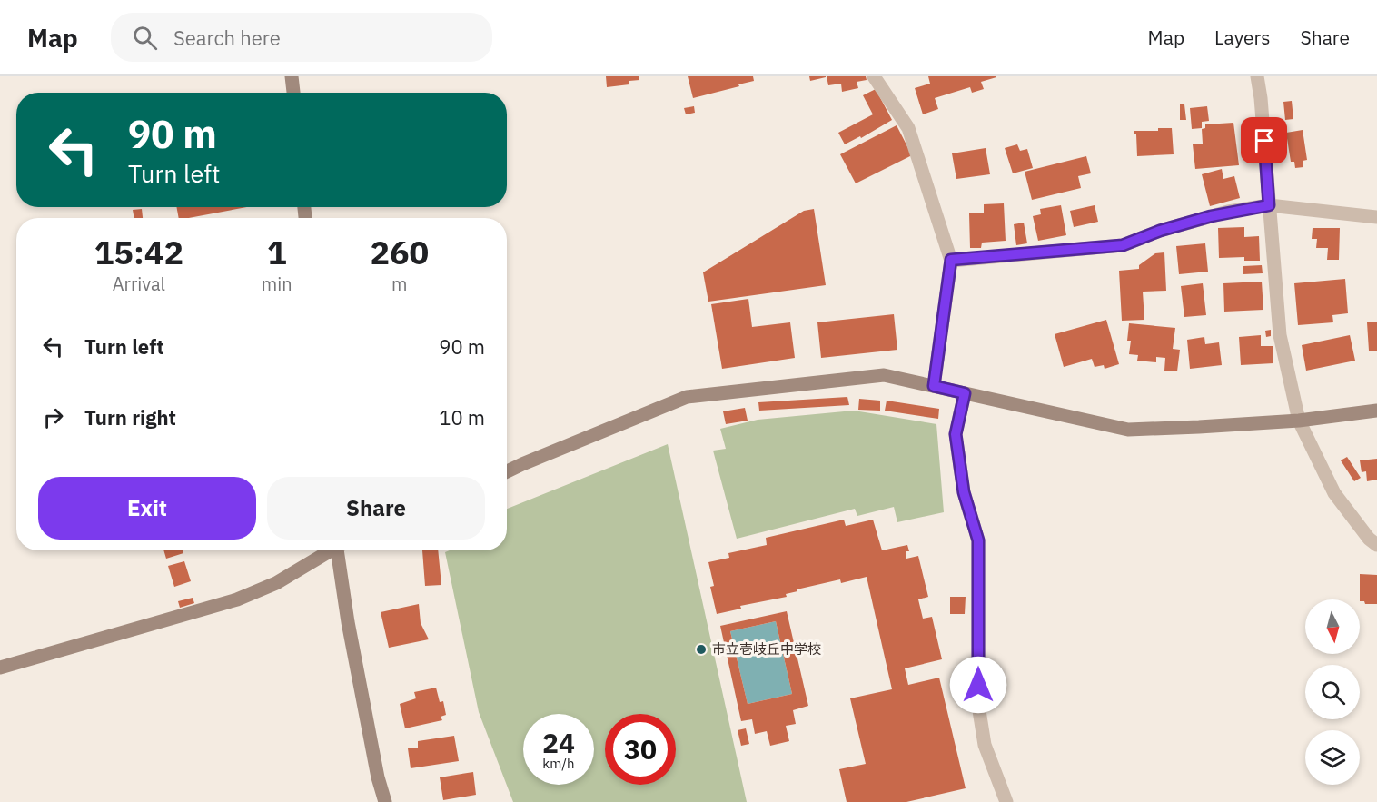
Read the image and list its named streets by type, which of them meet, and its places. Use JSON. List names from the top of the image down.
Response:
{
  "places": ["市立壱岐丘中学校"],
  "north": "bottom",
  "page": {
    "header": "Map",
    "search": "Search here",
    "nav": ["Map", "Layers", "Share"],
    "turn": ["90 m", "Turn left"],
    "eta": [
      "15:42",
      "Arrival",
      "1",
      "min",
      "260",
      "m"
    ],
    "list": [
      {
        "name": "Turn left",
        "value": "90 m"
      },
      {
        "name": "Turn right",
        "value": "10 m"
      }
    ],
    "buttons": ["Exit", "Share"],
    "speed": "24 km/h",
    "limit": "30"
  }
}
